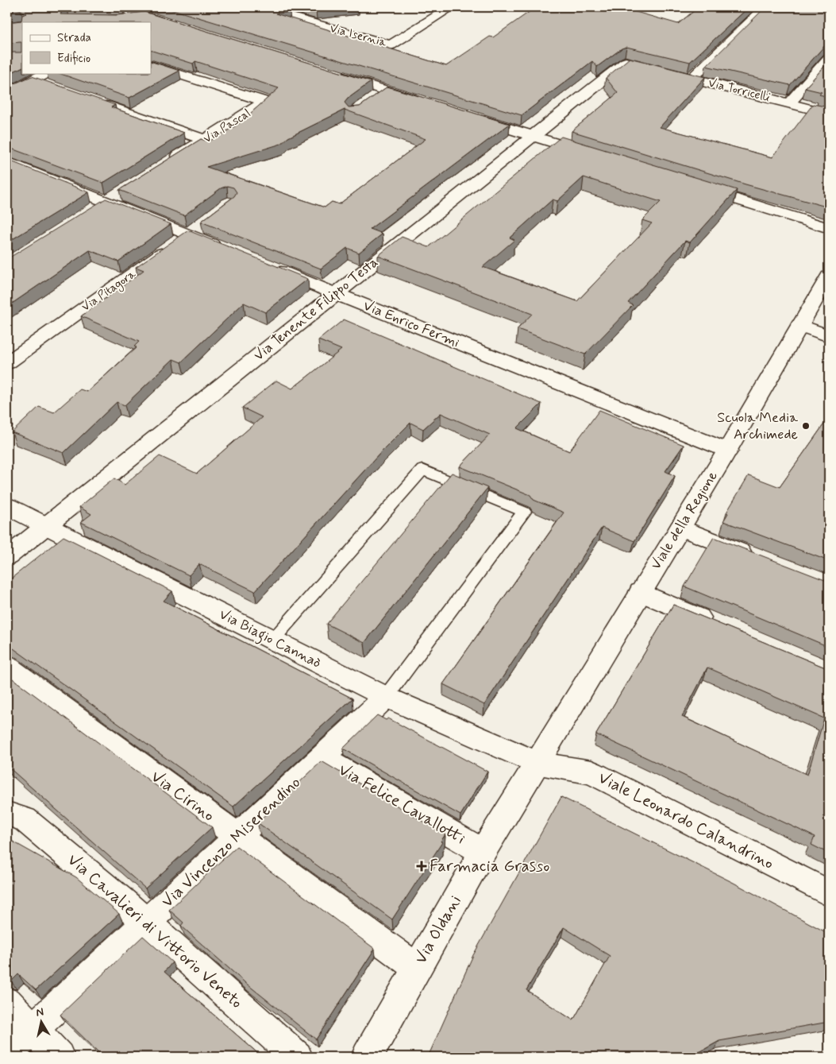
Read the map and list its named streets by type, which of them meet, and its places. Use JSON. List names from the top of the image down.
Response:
{
  "streets": {
    "street": [
      "Via Isernia",
      "Via Torricelli",
      "Via Pascal",
      "Via Pitagora",
      "Via Tenente Filippo Testa",
      "Via Enrico Fermi",
      "Viale della Regione",
      "Via Biagio Cannaò",
      "Via Cirino",
      "Via Felice Cavallotti",
      "Viale Leonardo Calandrino",
      "Via Vincenzo Miserendino",
      "Via Oldani",
      "Via Cavalieri di Vittorio Veneto"
    ]
  },
  "crossings": [
    ["Via Tenente Filippo Testa", "Via Enrico Fermi"],
    ["Via Tenente Filippo Testa", "Via Biagio Cannaò"],
    ["Via Enrico Fermi", "Viale della Regione"],
    ["Viale della Regione", "Via Biagio Cannaò"],
    ["Viale della Regione", "Viale Leonardo Calandrino"],
    ["Viale della Regione", "Via Oldani"],
    ["Via Biagio Cannaò", "Viale Leonardo Calandrino"],
    ["Via Biagio Cannaò", "Via Vincenzo Miserendino"],
    ["Via Biagio Cannaò", "Via Oldani"],
    ["Via Cirino", "Via Vincenzo Miserendino"],
    ["Via Cirino", "Via Oldani"],
    ["Via Felice Cavallotti", "Via Vincenzo Miserendino"],
    ["Via Felice Cavallotti", "Via Oldani"],
    ["Viale Leonardo Calandrino", "Via Oldani"],
    ["Via Vincenzo Miserendino", "Via Cavalieri di Vittorio Veneto"]
  ],
  "places": {
    "other": ["Scuola Media Archimede"],
    "health": ["Farmacia Grasso"]
  },
  "legend": ["Strada", "Edificio"],
  "north": "top"
}
